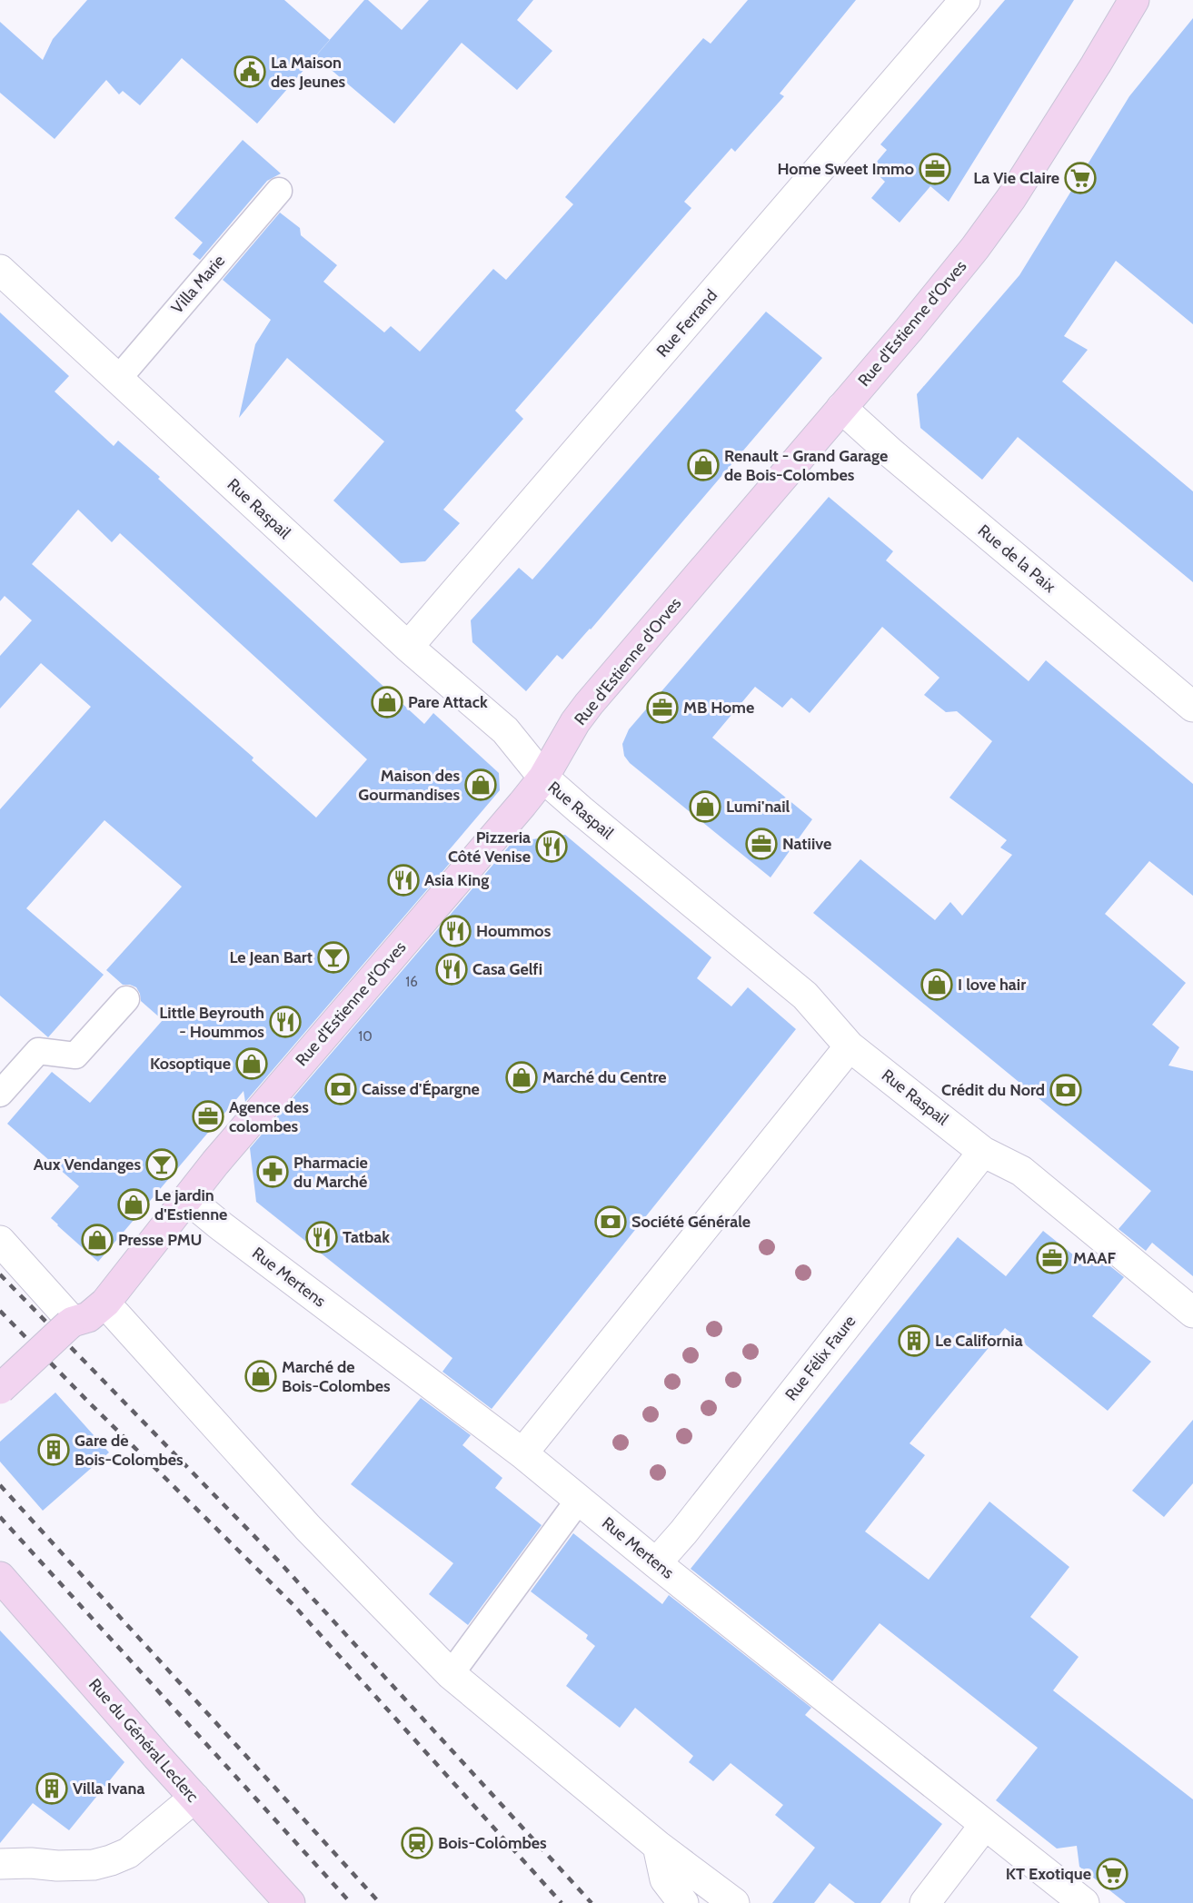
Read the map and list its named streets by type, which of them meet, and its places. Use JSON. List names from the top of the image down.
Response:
{
  "streets": {
    "street": [
      "Rue Ferrand",
      "Rue d'Estienne d'Orves",
      "Rue Raspail",
      "Rue de la Paix",
      "Rue Mertens",
      "Rue Félix Faure",
      "Rue du Général Leclerc"
    ],
    "lane": ["Villa Marie"]
  },
  "crossings": [
    ["Villa Marie", "Rue Raspail"],
    ["Rue Ferrand", "Rue Raspail"],
    ["Rue d'Estienne d'Orves", "Rue Raspail"],
    ["Rue d'Estienne d'Orves", "Rue de la Paix"],
    ["Rue d'Estienne d'Orves", "Rue Mertens"],
    ["Rue Raspail", "Rue Félix Faure"],
    ["Rue Mertens", "Rue Félix Faure"]
  ],
  "places": {
    "public building": ["La Maison des Jeunes"],
    "office": [
      "Home Sweet Immo",
      "MB Home",
      "Natiive",
      "Agence des colombes",
      "MAAF"
    ],
    "supermarket": ["La Vie Claire", "KT Exotique"],
    "shop": [
      "Renault - Grand Garage de Bois-Colombes",
      "Pare Attack",
      "Maison des Gourmandises",
      "Lumi'nail",
      "I love hair",
      "Kosoptique",
      "Marché du Centre",
      "Le jardin d'Estienne",
      "Presse PMU",
      "Marché de Bois-Colombes"
    ],
    "restaurant": [
      "Pizzeria Côté Venise",
      "Asia King",
      "Hoummos",
      "Casa Gelfi",
      "Little Beyrouth - Hoummos",
      "Tatbak"
    ],
    "bar": ["Le Jean Bart", "Aux Vendanges"],
    "bank": ["Caisse d'Épargne", "Crédit du Nord", "Société Générale"],
    "pharmacy": ["Pharmacie du Marché"],
    "building": ["Le California", "Gare de Bois-Colombes", "Villa Ivana"],
    "station": ["Bois-Colombes"]
  },
  "house_numbers": ["16", "10"]
}
